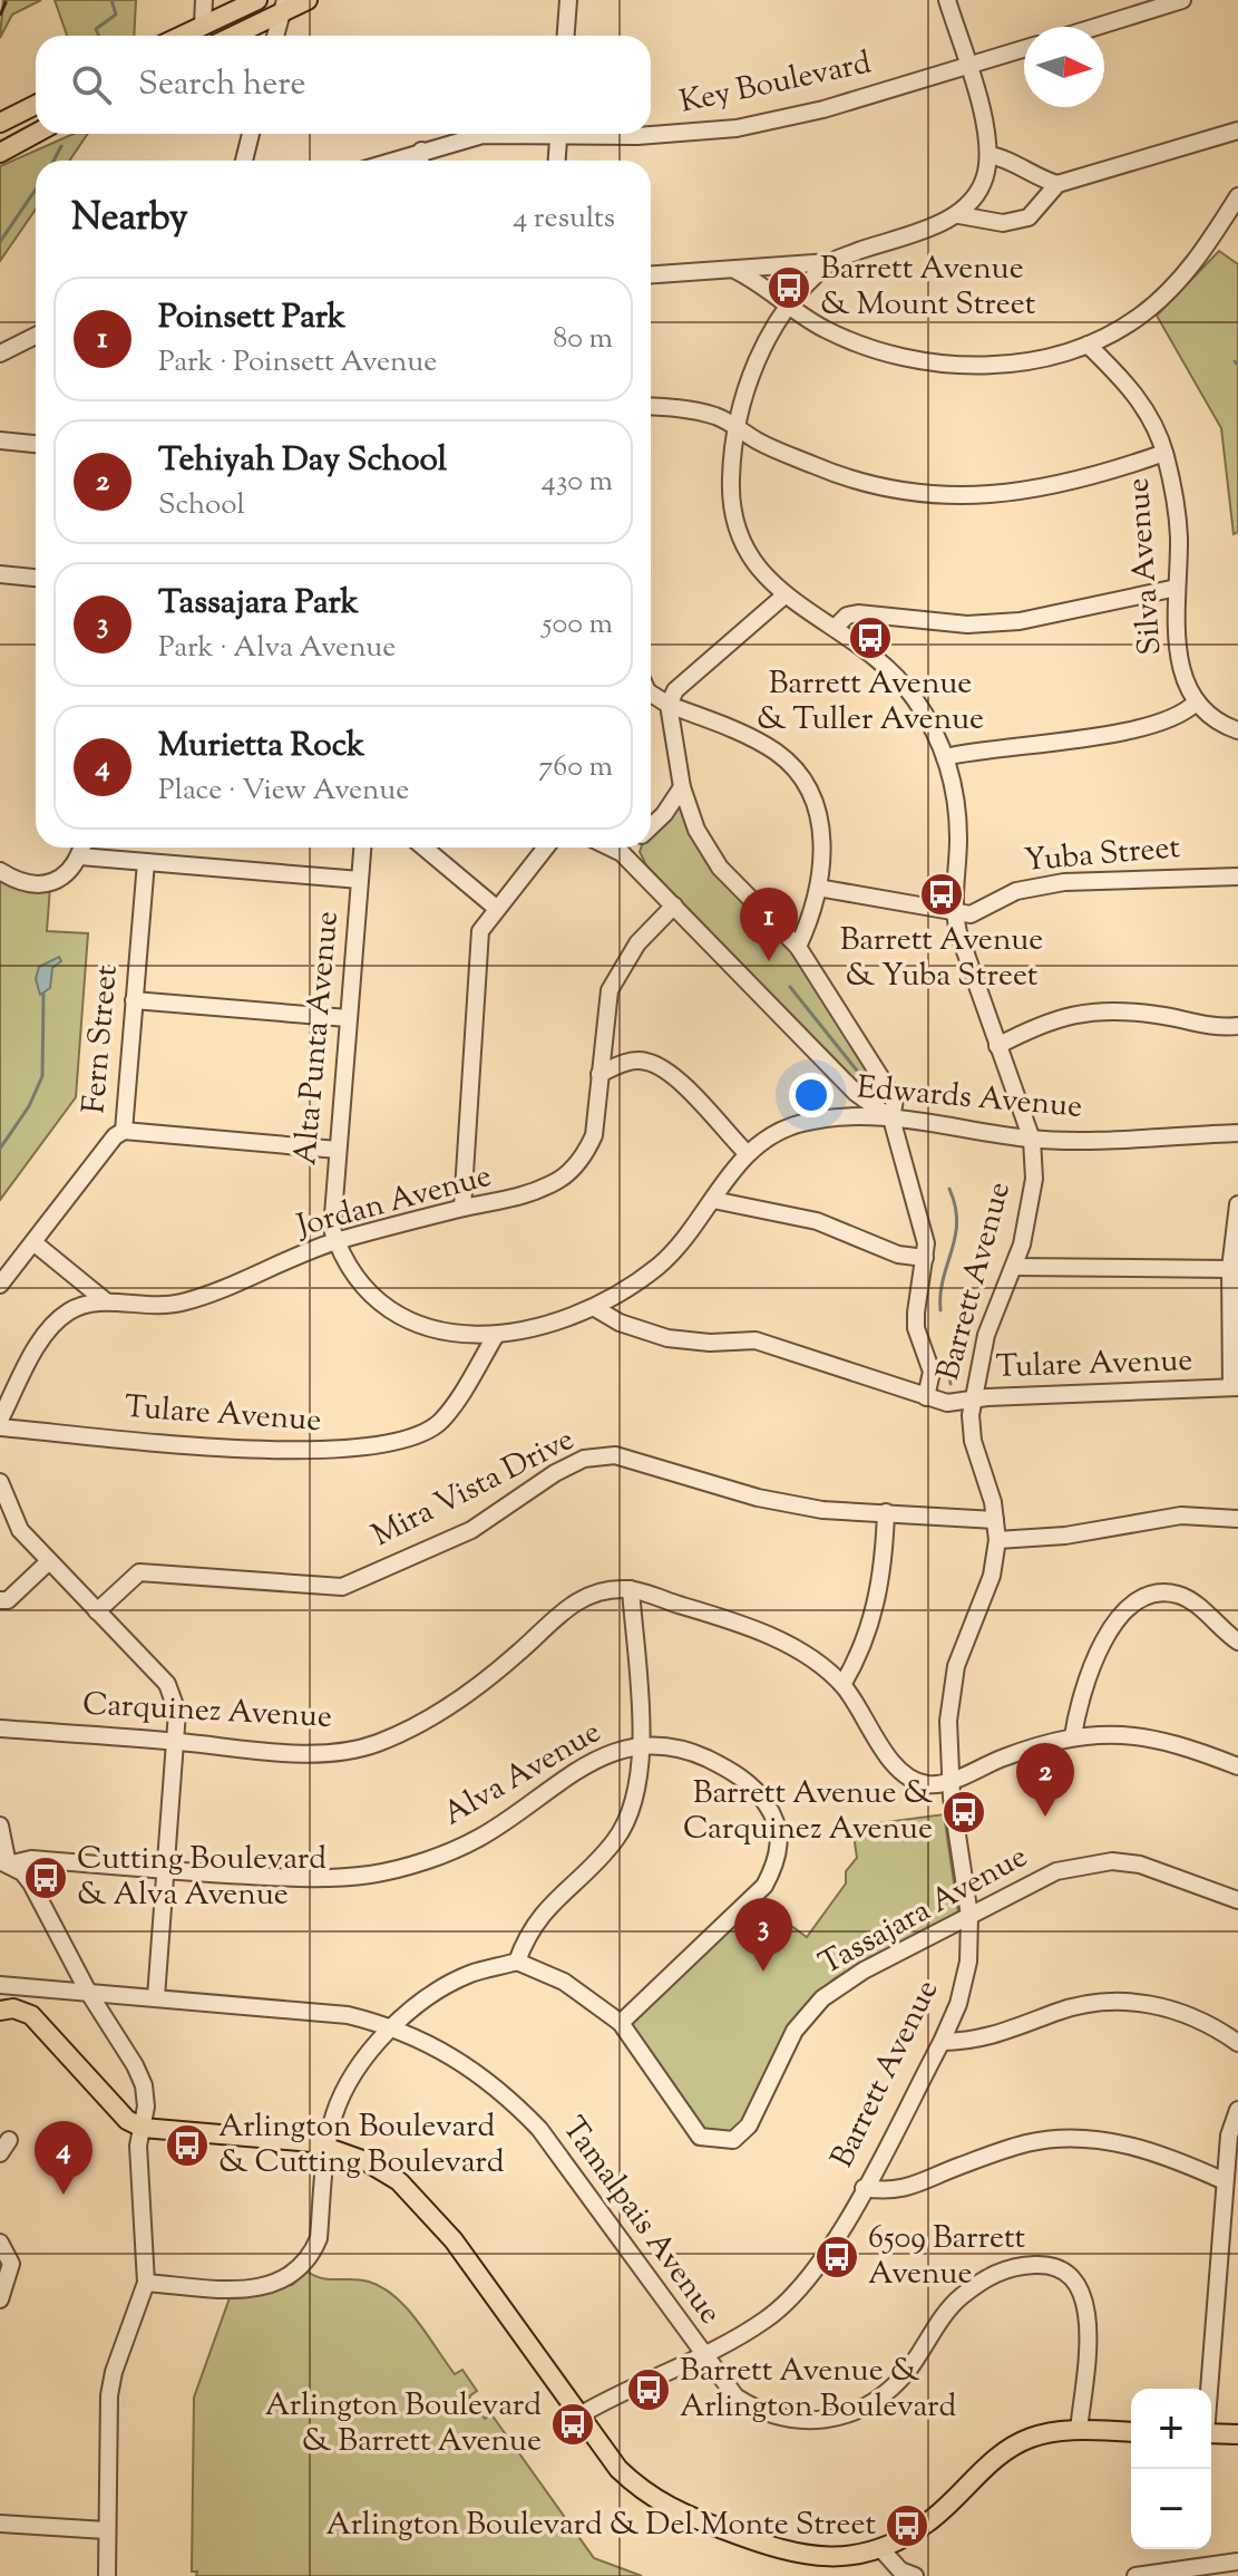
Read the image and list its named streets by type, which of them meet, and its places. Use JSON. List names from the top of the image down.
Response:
{
  "streets": {
    "street": [
      "Key Boulevard",
      "Silva Avenue",
      "Yuba Street",
      "Alta Punta Avenue",
      "Fern Street",
      "Edwards Avenue",
      "Jordan Avenue",
      "Barrett Avenue",
      "Tulare Avenue",
      "Mira Vista Drive",
      "Carquinez Avenue",
      "Alva Avenue",
      "Tassajara Avenue",
      "Tamalpais Avenue"
    ]
  },
  "crossings": [
    ["Yuba Street", "Barrett Avenue"],
    ["Alta Punta Avenue", "Edwards Avenue"],
    ["Alta Punta Avenue", "Jordan Avenue"],
    ["Edwards Avenue", "Jordan Avenue"],
    ["Edwards Avenue", "Barrett Avenue"],
    ["Edwards Avenue", "Tulare Avenue"],
    ["Barrett Avenue", "Tulare Avenue"],
    ["Barrett Avenue", "Mira Vista Drive"],
    ["Barrett Avenue", "Carquinez Avenue"],
    ["Barrett Avenue", "Tassajara Avenue"],
    ["Barrett Avenue", "Tamalpais Avenue"],
    ["Alva Avenue", "Tassajara Avenue"]
  ],
  "places": {
    "bus stop": [
      "Barrett Avenue & Mount Street",
      "Barrett Avenue & Tuller Avenue",
      "Barrett Avenue & Yuba Street",
      "Barrett Avenue & Carquinez Avenue",
      "Cutting Boulevard & Alva Avenue",
      "Arlington Boulevard & Cutting Boulevard",
      "6509 Barrett Avenue",
      "Barrett Avenue & Arlington Boulevard",
      "Arlington Boulevard & Barrett Avenue",
      "Arlington Boulevard & Del Monte Street"
    ]
  },
  "north": "right",
  "page": {
    "search": "Search here",
    "heading": ["Nearby", "4 results"],
    "list": [
      {
        "mark": "1",
        "name": "Poinsett Park",
        "note": "Park · Poinsett Avenue",
        "value": "80 m"
      },
      {
        "mark": "2",
        "name": "Tehiyah Day School",
        "note": "School",
        "value": "430 m"
      },
      {
        "mark": "3",
        "name": "Tassajara Park",
        "note": "Park · Alva Avenue",
        "value": "500 m"
      },
      {
        "mark": "4",
        "name": "Murietta Rock",
        "note": "Place · View Avenue",
        "value": "760 m"
      }
    ],
    "pins": [
      "1",
      "2",
      "3",
      "4"
    ],
    "map_buttons": ["+", "−"]
  }
}
